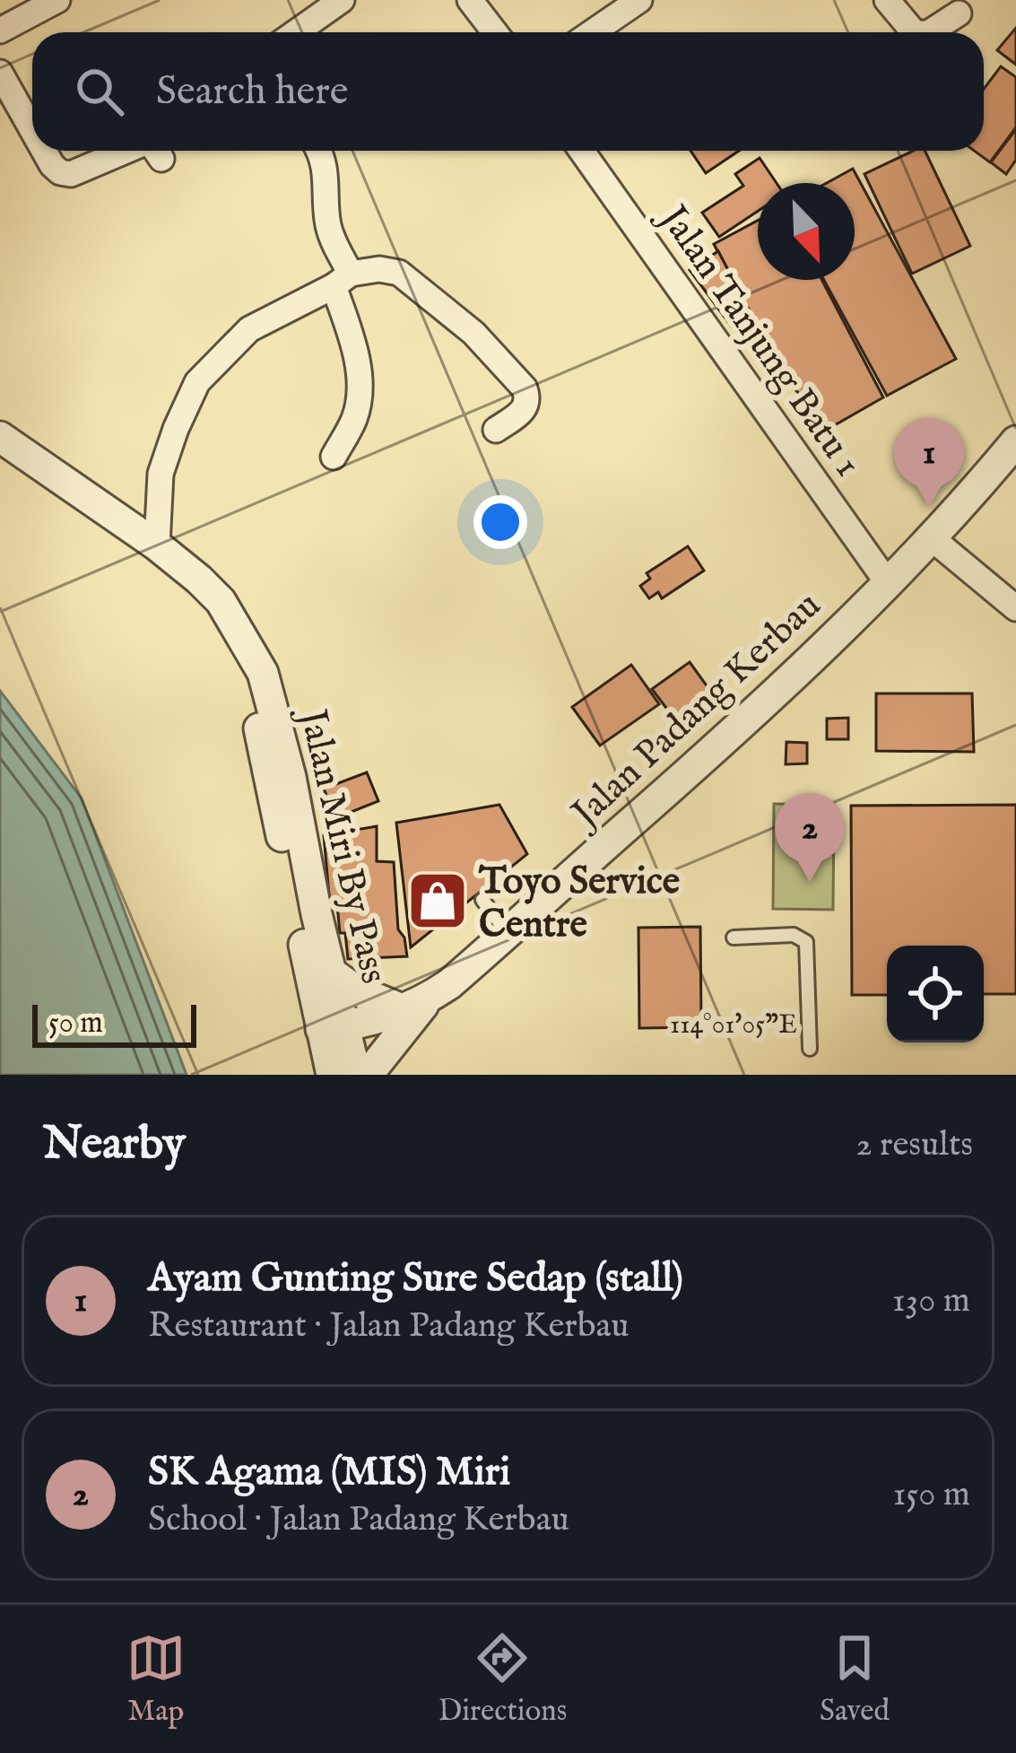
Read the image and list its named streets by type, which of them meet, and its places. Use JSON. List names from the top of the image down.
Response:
{
  "streets": {
    "street": ["Jalan Tanjung Batu 1", "Jalan Padang Kerbau", "Jalan Miri By Pass"]
  },
  "crossings": [
    ["Jalan Tanjung Batu 1", "Jalan Padang Kerbau"],
    ["Jalan Padang Kerbau", "Jalan Miri By Pass"]
  ],
  "places": {
    "shop": ["Toyo Service Centre"]
  },
  "scale_bar": "50 m",
  "north": "bottom right",
  "page": {
    "search": "Search here",
    "pins": ["1", "2"],
    "scale": "50 m",
    "heading": ["Nearby", "2 results"],
    "list": [
      {
        "mark": "1",
        "name": "Ayam Gunting Sure Sedap (stall)",
        "note": "Restaurant · Jalan Padang Kerbau",
        "value": "130 m"
      },
      {
        "mark": "2",
        "name": "SK Agama (MIS) Miri",
        "note": "School · Jalan Padang Kerbau",
        "value": "150 m"
      }
    ],
    "nav": ["Map", "Directions", "Saved"]
  },
  "coordinates": ["114°01'05\"E"]
}
